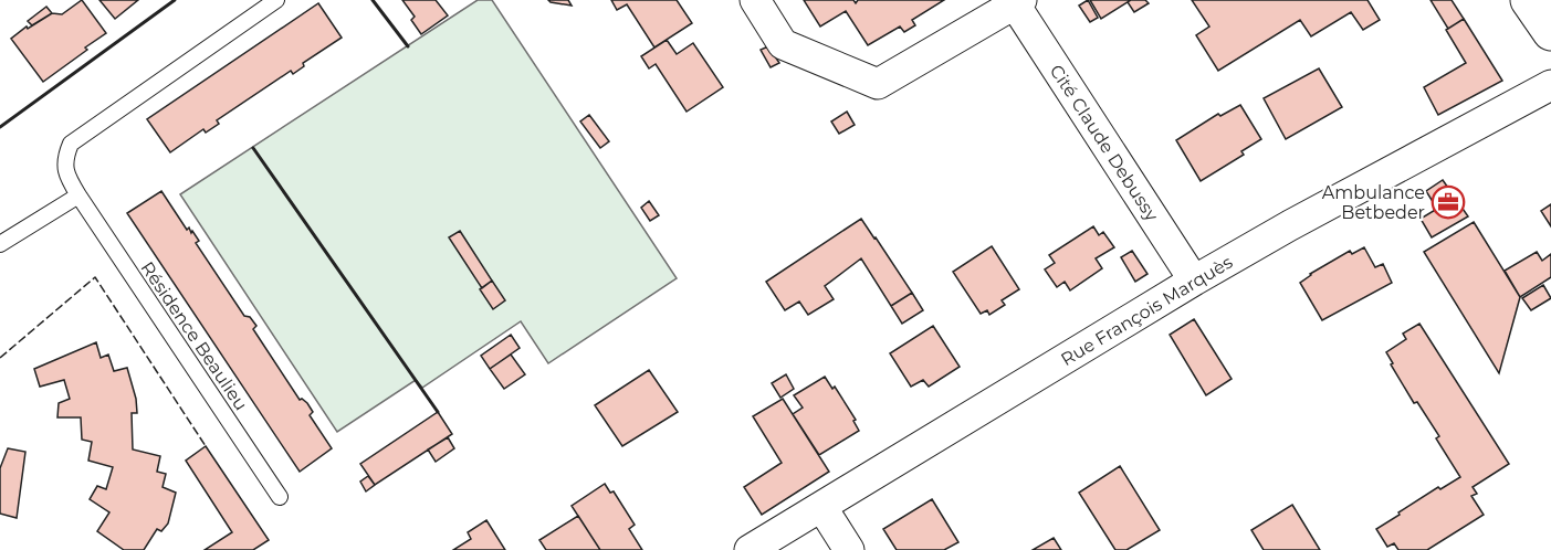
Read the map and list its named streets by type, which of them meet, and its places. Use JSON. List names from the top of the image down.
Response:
{
  "streets": {
    "street": ["Cité Claude Debussy", "Rue François Marquès"],
    "lane": ["Résidence Beaulieu"]
  },
  "crossings": [
    ["Cité Claude Debussy", "Rue François Marquès"]
  ],
  "places": {
    "office": ["Ambulance Betbeder"]
  }
}
